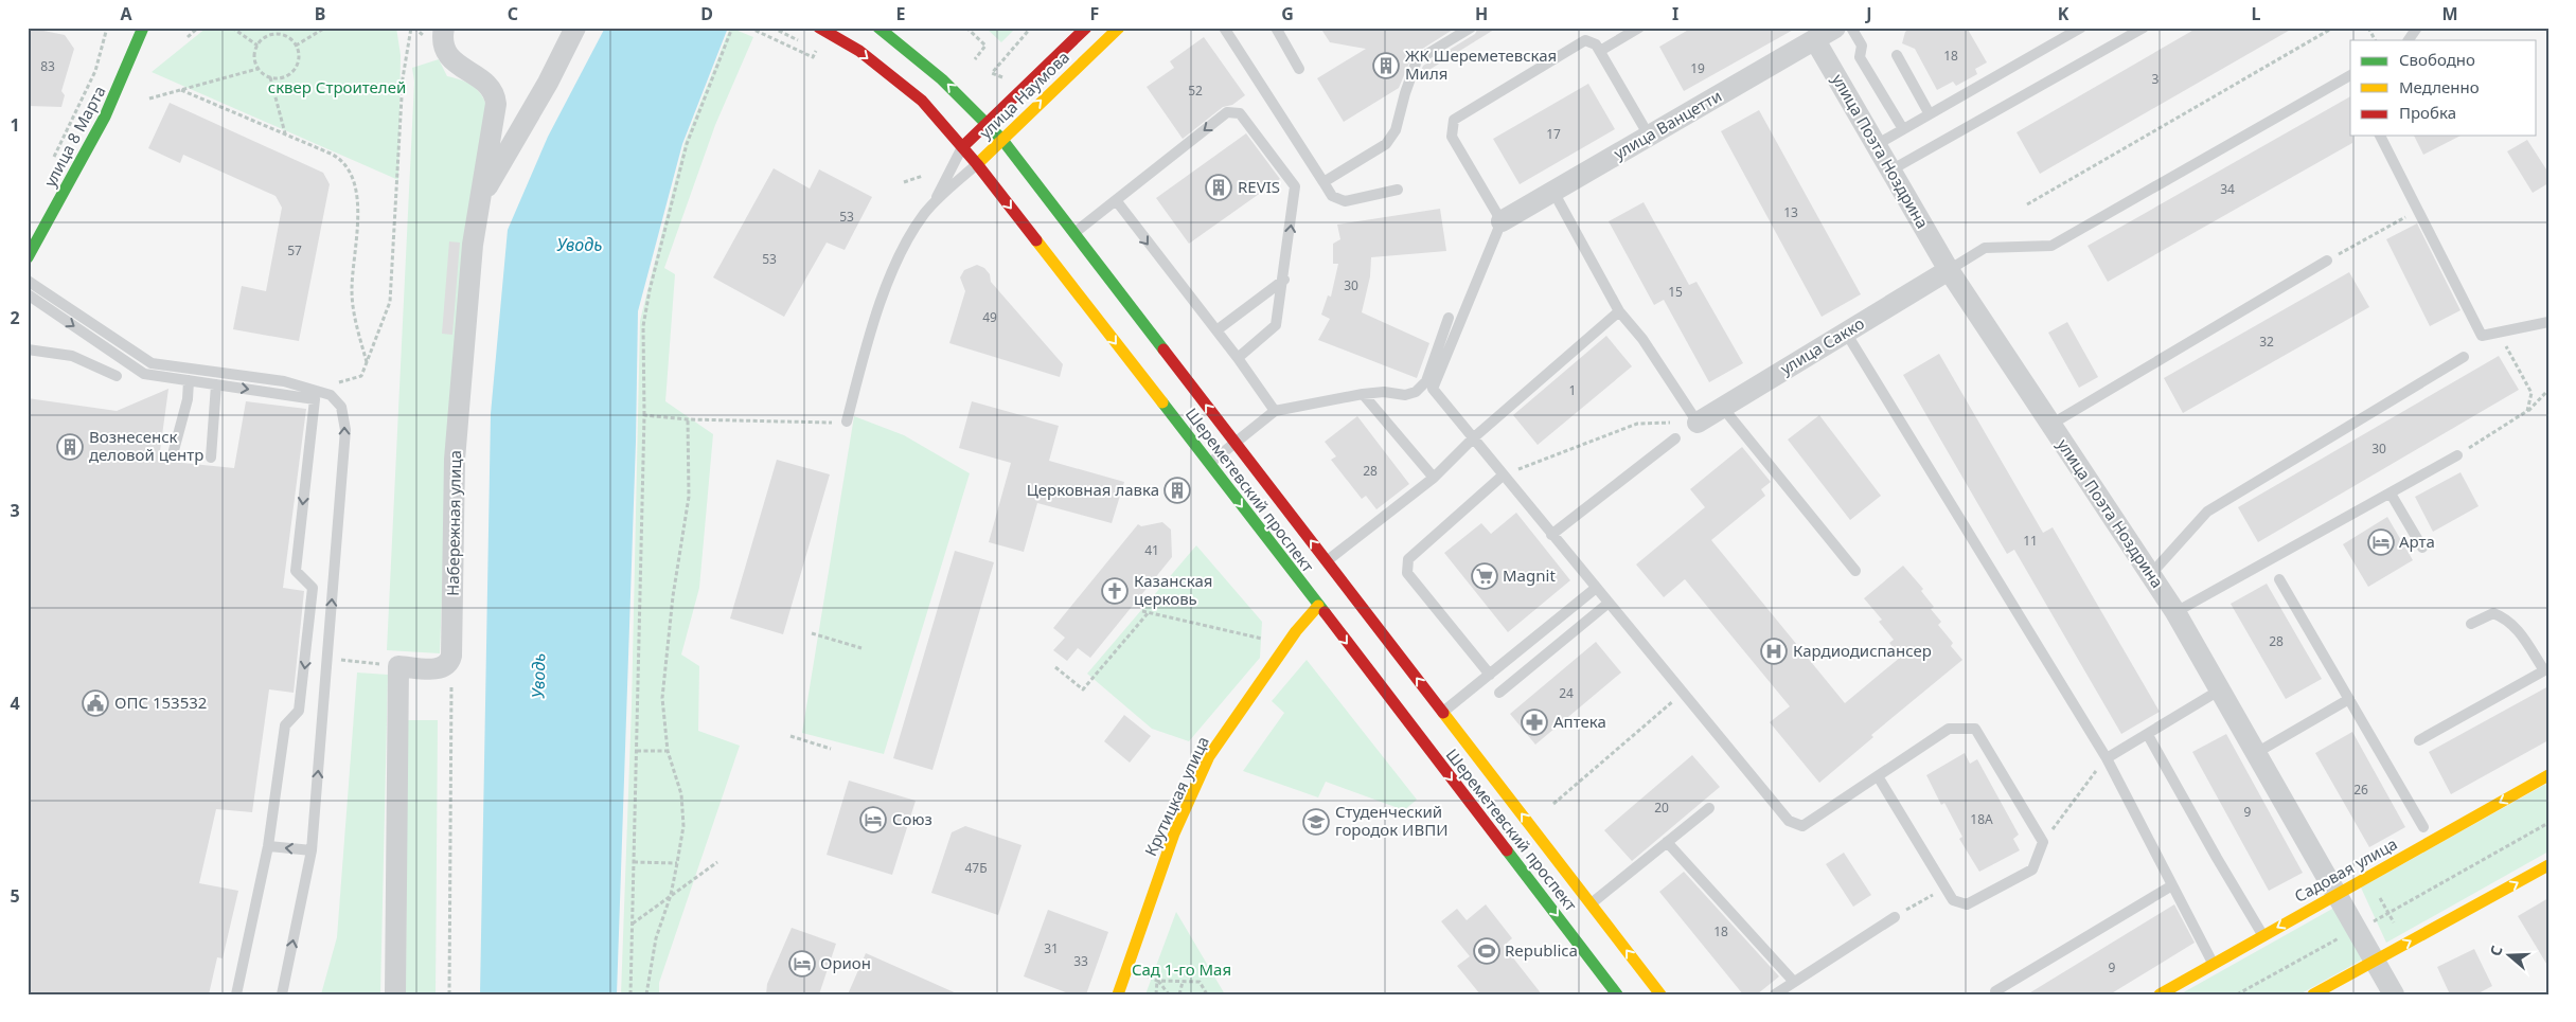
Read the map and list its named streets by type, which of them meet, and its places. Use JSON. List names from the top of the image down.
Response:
{
  "streets": {
    "main road": [
      "улица Наумова",
      "улица 8 Марта",
      "Шереметевский проспект",
      "Крутицкая улица",
      "Садовая улица"
    ],
    "street": [
      "улица Ванцетти",
      "улица Поэта Ноздрина",
      "улица Сакко",
      "Набережная улица"
    ]
  },
  "crossings": [
    ["улица Наумова", "Шереметевский проспект"],
    ["улица Ванцетти", "улица Поэта Ноздрина"],
    ["улица Поэта Ноздрина", "улица Сакко"],
    ["улица Поэта Ноздрина", "Садовая улица"],
    ["Шереметевский проспект", "Крутицкая улица"]
  ],
  "water": ["Уводь"],
  "parks": ["сквер Строителей", "Сад 1-го Мая"],
  "places": {
    "building": [
      "ЖК Шереметевская Миля",
      "REVIS",
      "Вознесенск деловой центр",
      "Церковная лавка"
    ],
    "hotel": ["Арта", "Союз", "Орион"],
    "supermarket": ["Magnit"],
    "church": ["Казанская церковь"],
    "hospital": ["Кардиодиспансер"],
    "public building": ["ОПС 153532"],
    "pharmacy": ["Аптека"],
    "school or university": ["Студенческий городок ИВПИ"],
    "sports": ["Republica"]
  },
  "house_numbers": [
    "18",
    "83",
    "19",
    "3",
    "52",
    "17",
    "34",
    "13",
    "53",
    "57",
    "53",
    "30",
    "15",
    "49",
    "32",
    "1",
    "30",
    "28",
    "11",
    "41",
    "28",
    "24",
    "26",
    "20",
    "9",
    "18А",
    "47Б",
    "18",
    "31",
    "33",
    "9"
  ],
  "legend": ["Свободно", "Медленно", "Пробка"],
  "north": "left",
  "grid": {
    "columns": [
      "A",
      "B",
      "C",
      "D",
      "E",
      "F",
      "G",
      "H",
      "I",
      "J",
      "K",
      "L",
      "M"
    ],
    "rows": [
      "1",
      "2",
      "3",
      "4",
      "5"
    ]
  }
}
